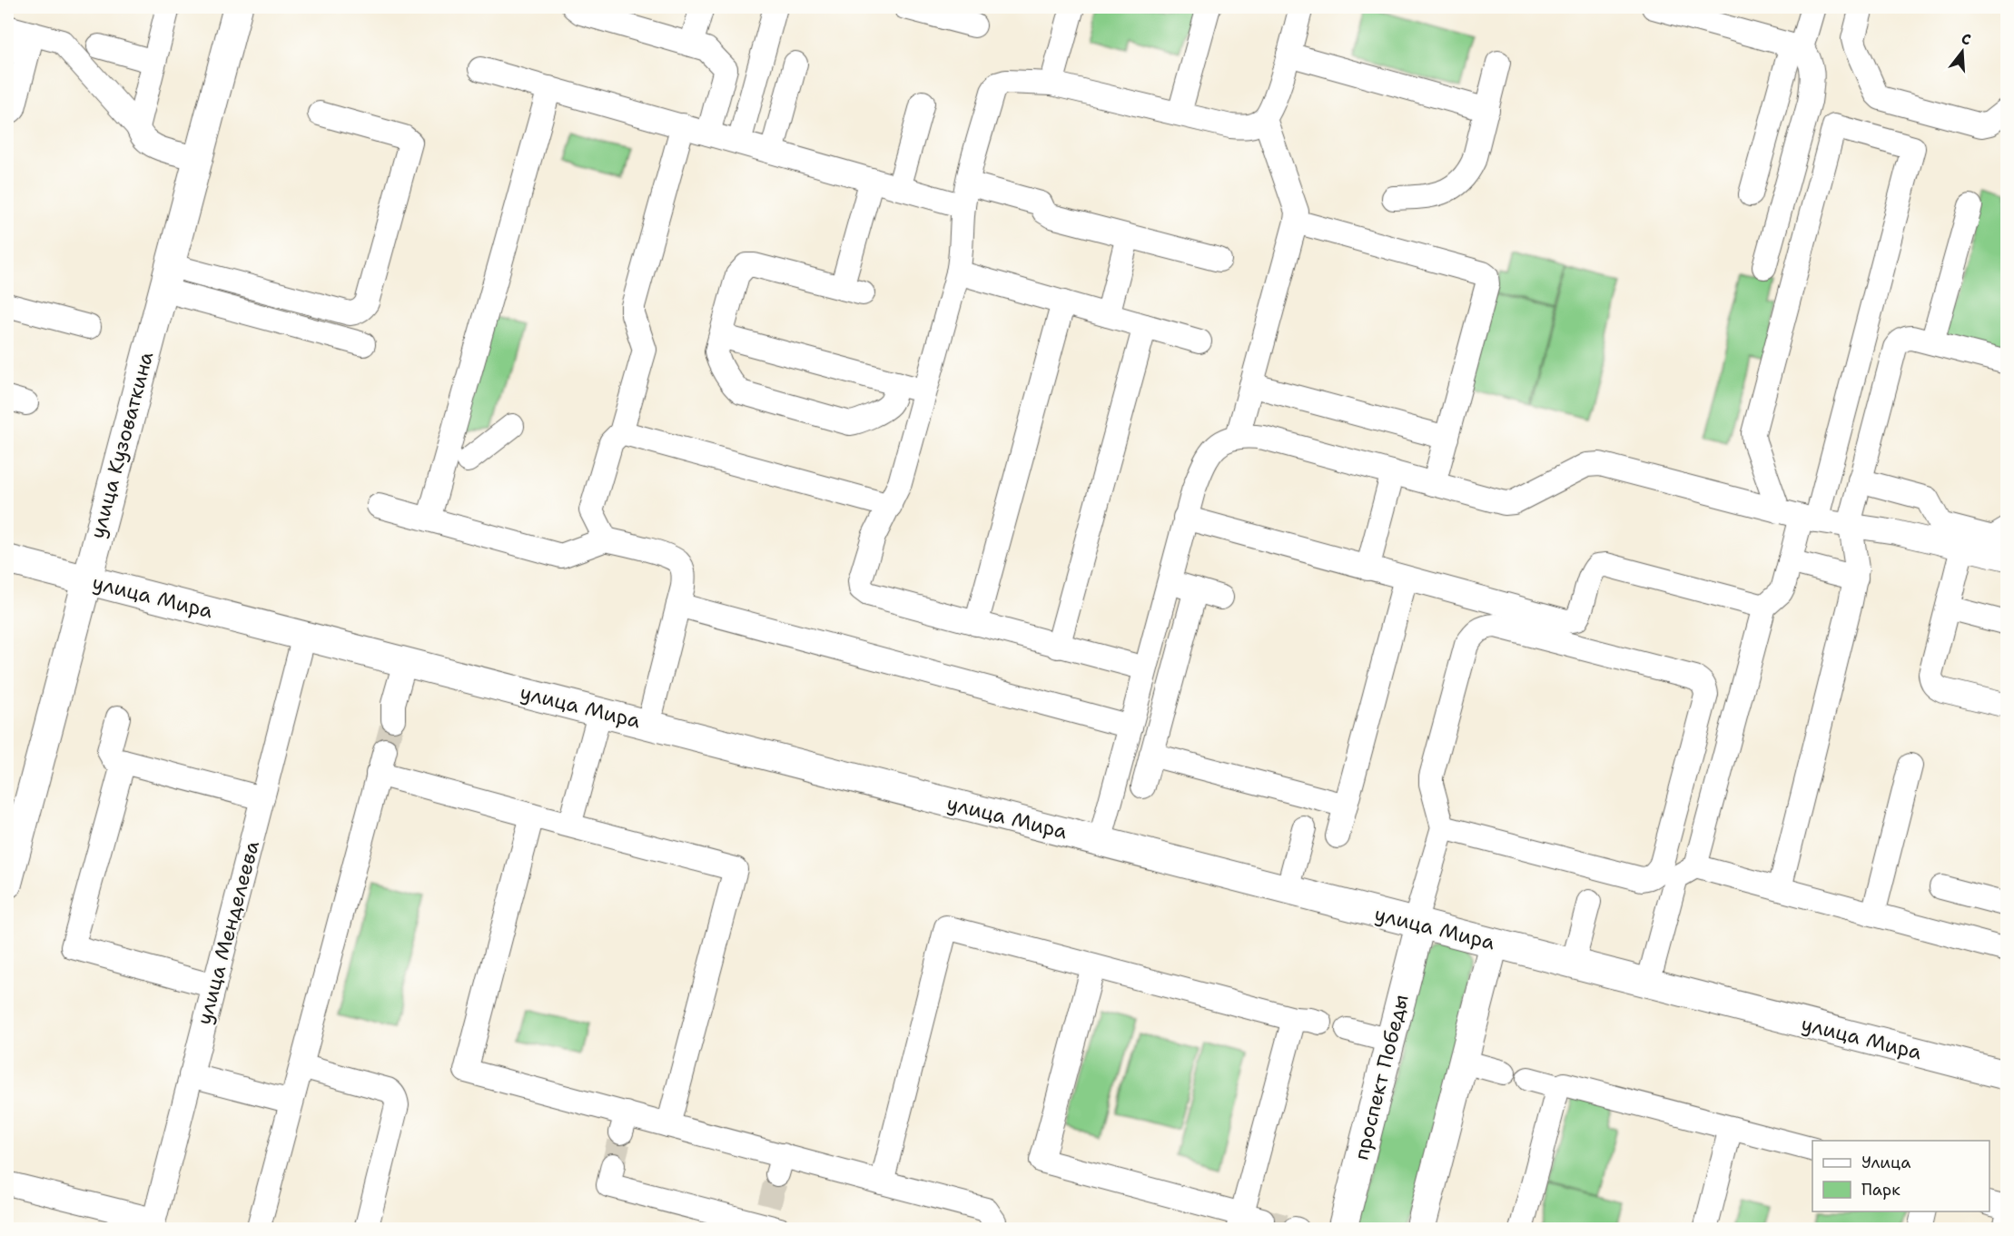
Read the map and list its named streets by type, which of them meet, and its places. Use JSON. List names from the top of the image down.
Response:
{
  "streets": {
    "main road": ["улица Кузоваткина", "улица Мира", "проспект Победы"],
    "street": ["улица Менделеева"]
  },
  "crossings": [
    ["улица Кузоваткина", "улица Мира"],
    ["улица Мира", "улица Менделеева"],
    ["улица Мира", "проспект Победы"]
  ],
  "legend": ["Улица", "Парк"],
  "north": "top"
}
